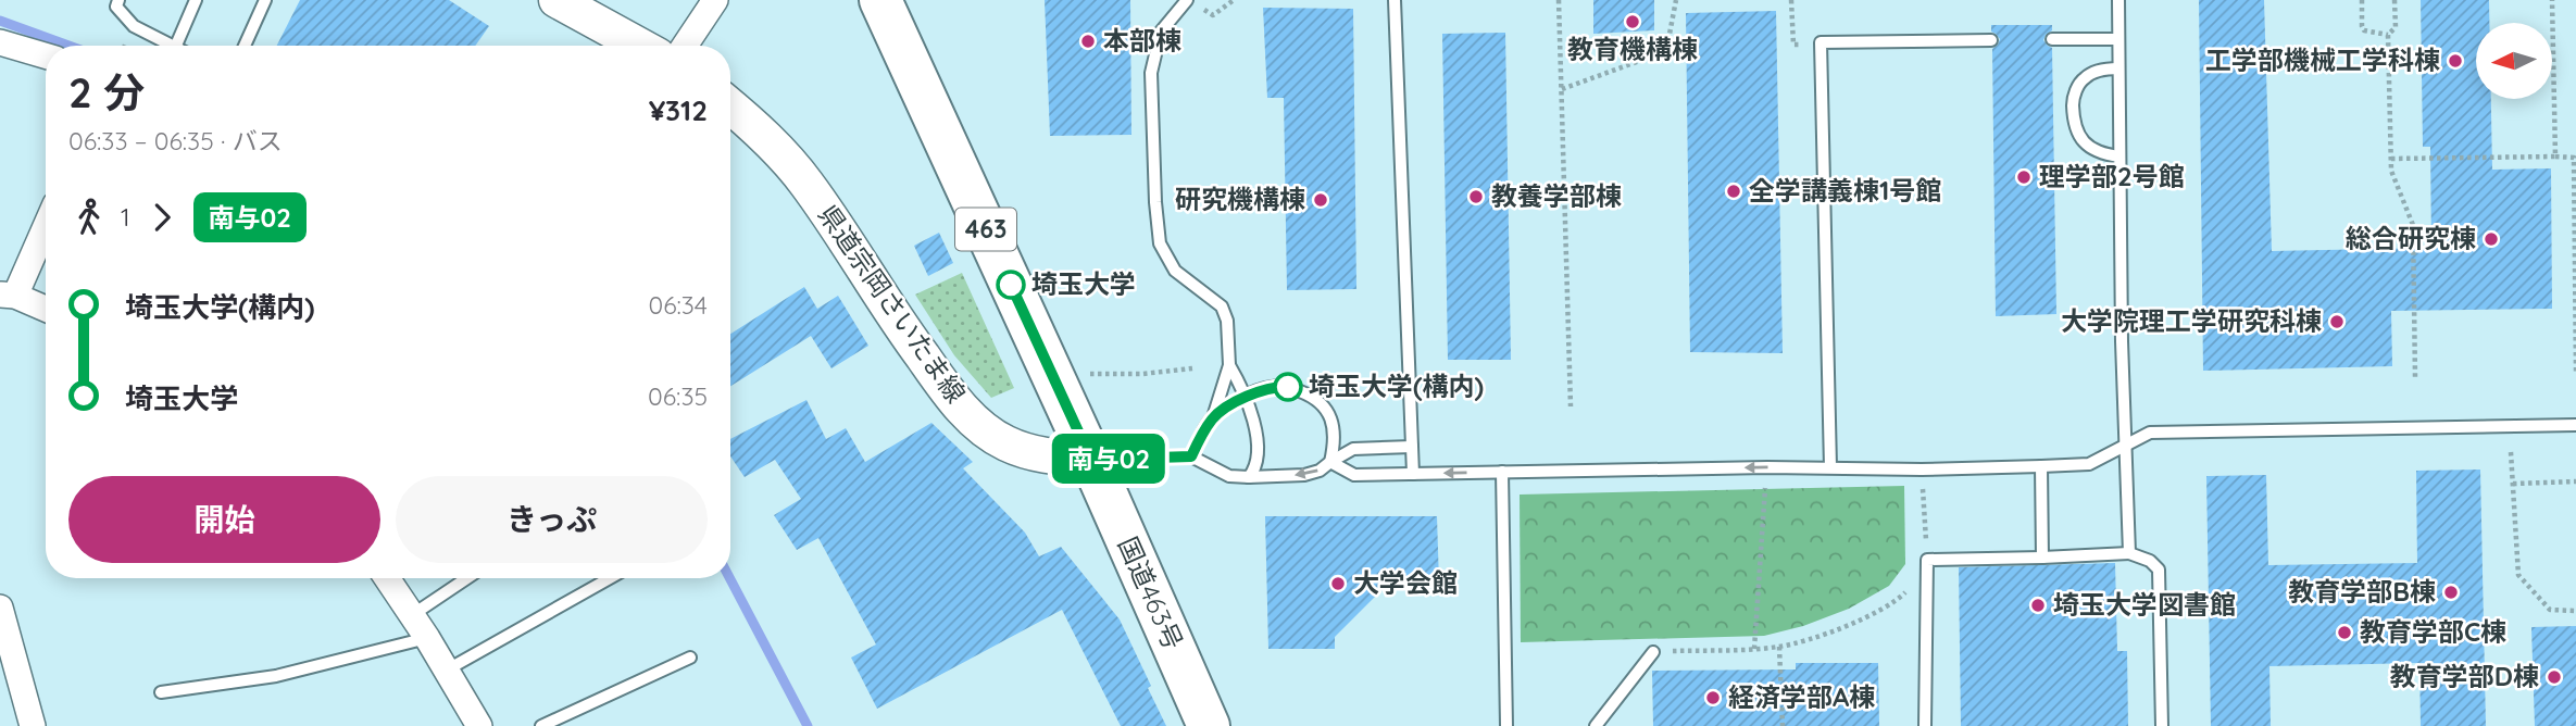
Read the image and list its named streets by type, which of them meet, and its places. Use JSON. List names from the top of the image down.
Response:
{
  "streets": {
    "highway": ["463", "国道463号"],
    "main road": ["県道宗岡さいたま線"]
  },
  "crossings": [
    ["463", "県道宗岡さいたま線"],
    ["463", "国道463号"],
    ["県道宗岡さいたま線", "国道463号"]
  ],
  "places": [
    "教育機構棟",
    "本部棟",
    "工学部機械工学科棟",
    "理学部2号館",
    "全学講義棟1号館",
    "教養学部棟",
    "研究機構棟",
    "総合研究棟",
    "埼玉大学",
    "大学院理工学研究科棟",
    "埼玉大学(構内)",
    "大学会館",
    "教育学部B棟",
    "埼玉大学図書館",
    "教育学部C棟",
    "教育学部D棟",
    "経済学部A棟"
  ],
  "lines": ["bus line 南与02"],
  "north": "left",
  "page": {
    "on_map": "南与02",
    "heading": ["2 分", "06:33 – 06:35 · バス", "¥312"],
    "legs": ["1", "南与02"],
    "list": [
      {
        "name": "埼玉大学(構内)",
        "value": "06:34"
      },
      {
        "name": "埼玉大学",
        "value": "06:35"
      }
    ],
    "buttons": ["開始", "きっぷ"]
  }
}
